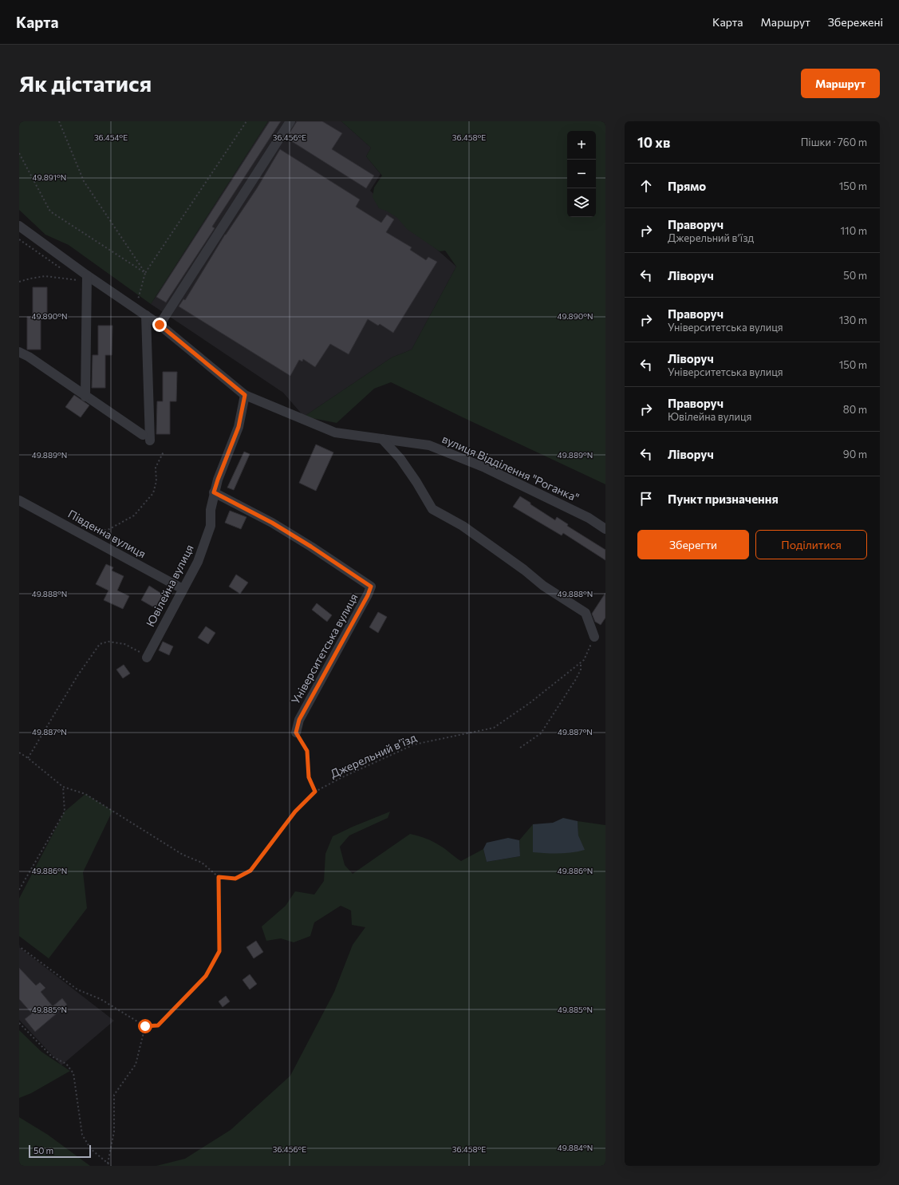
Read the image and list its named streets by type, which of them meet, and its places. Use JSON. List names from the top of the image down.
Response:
{
  "streets": {
    "street": [
      "вулиця Відділення \"Роганка\"",
      "Південна вулиця",
      "Ювілейна вулиця",
      "Університетська вулиця"
    ],
    "path": ["Джерельний в’їзд"]
  },
  "crossings": [
    ["вулиця Відділення \"Роганка\"", "Ювілейна вулиця"],
    ["Південна вулиця", "Ювілейна вулиця"],
    ["Ювілейна вулиця", "Університетська вулиця"]
  ],
  "scale_bar": "50 m",
  "page": {
    "header": "Карта",
    "nav": ["Карта", "Маршрут", "Збережені"],
    "buttons": [
      "Маршрут",
      ["Зберегти", "Поділитися"]
    ],
    "title": "Як дістатися",
    "heading": ["10 хв", "Пішки · 760 m"],
    "map_buttons": ["+", "−"],
    "list": [
      ["Прямо", "150 m"],
      ["Праворуч", "Джерельний в’їзд", "110 m"],
      ["Ліворуч", "50 m"],
      ["Праворуч", "Університетська вулиця", "130 m"],
      ["Ліворуч", "Університетська вулиця", "150 m"],
      ["Праворуч", "Ювілейна вулиця", "80 m"],
      ["Ліворуч", "90 m"],
      "Пункт призначення"
    ],
    "scale": "50 m"
  },
  "coordinates": [
    "36.454°E",
    "36.456°E",
    "36.458°E",
    "49.891°N",
    "49.890°N",
    "49.889°N",
    "49.888°N",
    "49.887°N",
    "49.886°N",
    "49.885°N",
    "49.884°N"
  ]
}
